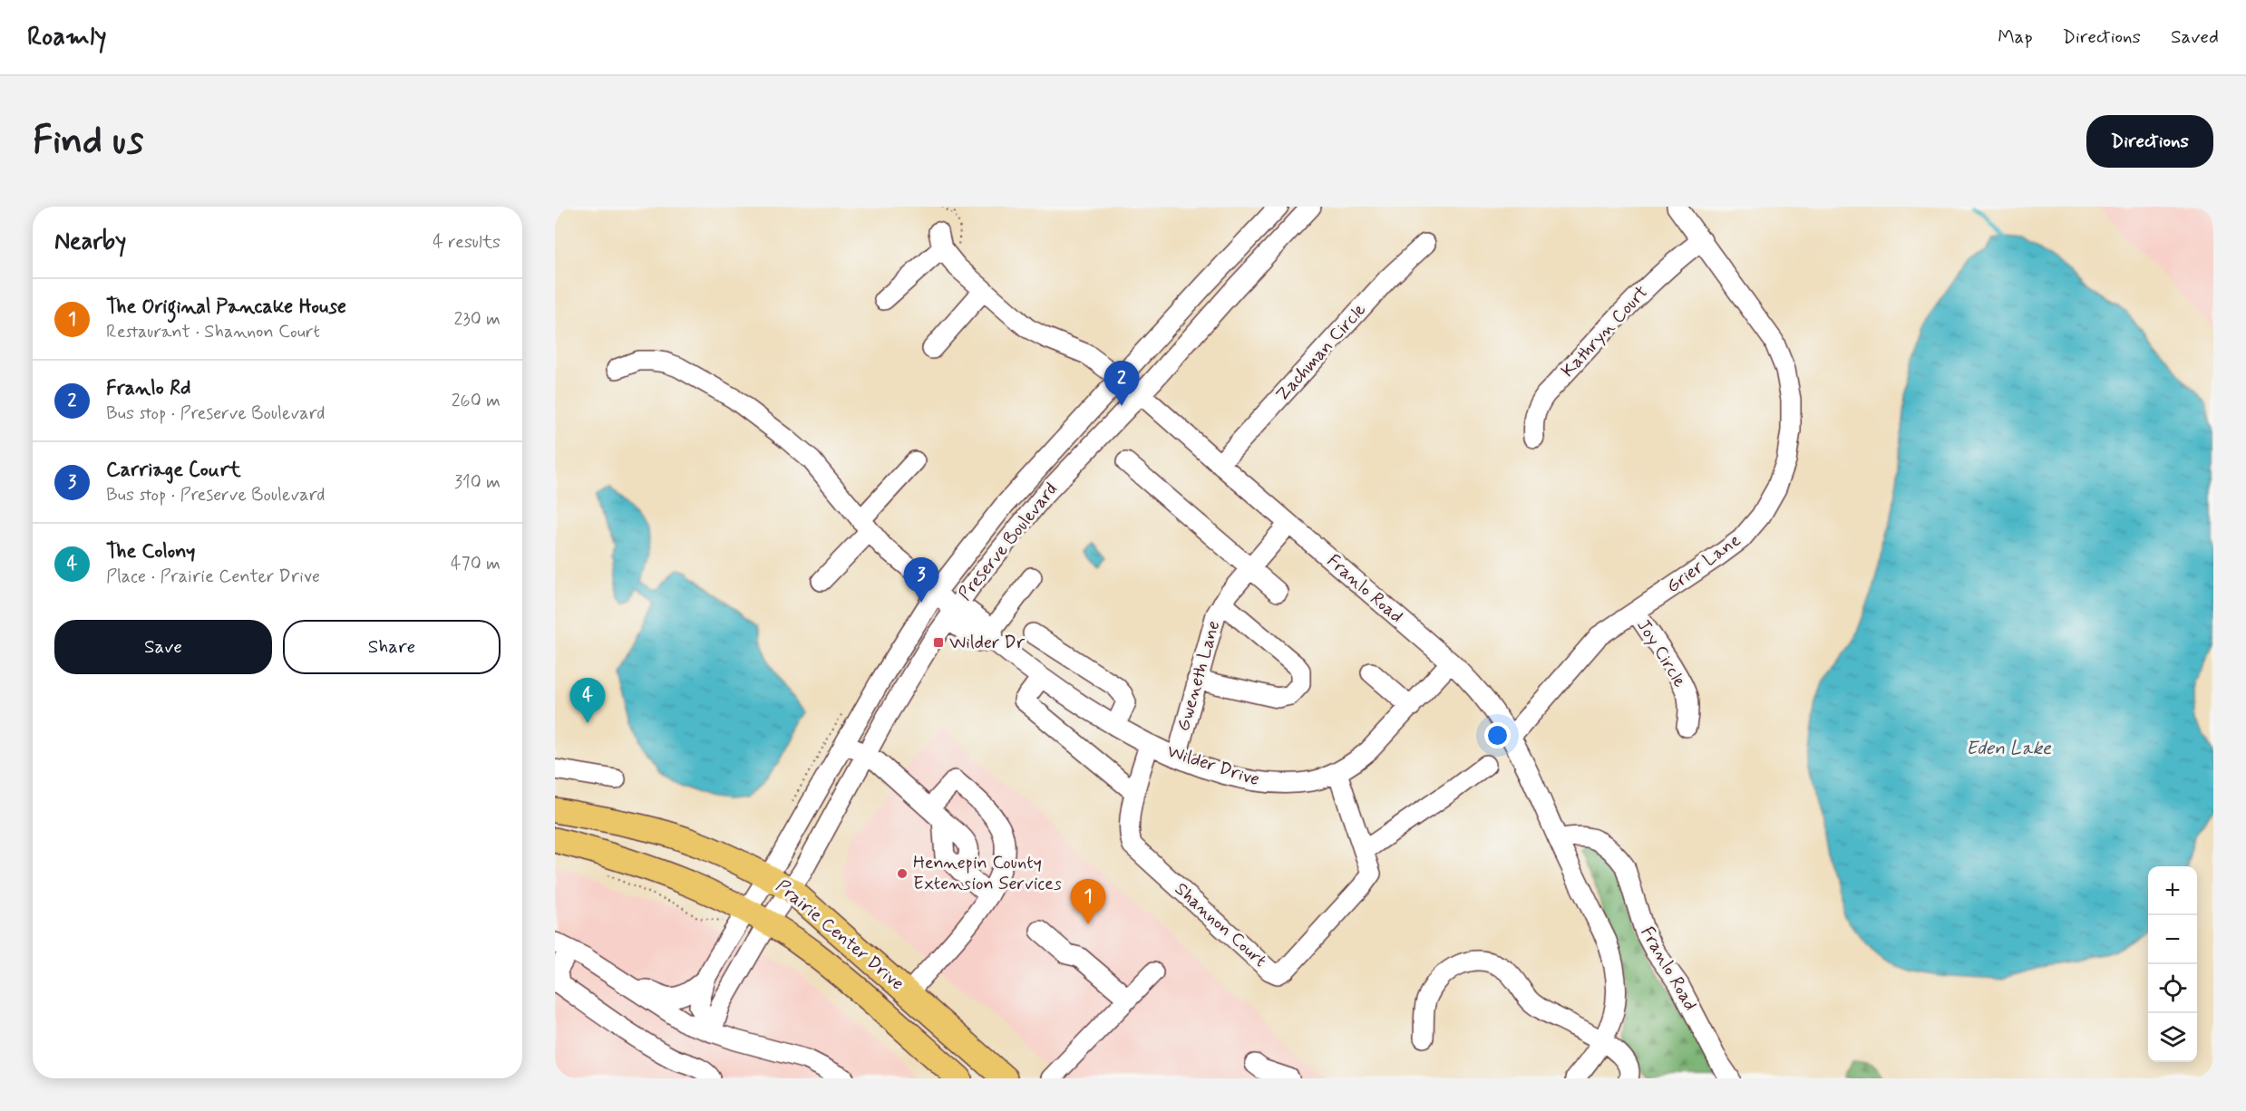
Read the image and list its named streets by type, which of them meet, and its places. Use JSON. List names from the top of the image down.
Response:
{
  "streets": {
    "main road": ["Prairie Center Drive"],
    "street": [
      "Kathryn Court",
      "Zachman Circle",
      "Preserve Boulevard",
      "Grier Lane",
      "Franlo Road",
      "Joy Circle",
      "Gweneth Lane",
      "Wilder Drive",
      "Shannon Court"
    ]
  },
  "crossings": [
    ["Kathryn Court", "Grier Lane"],
    ["Zachman Circle", "Franlo Road"],
    ["Preserve Boulevard", "Franlo Road"],
    ["Preserve Boulevard", "Wilder Drive"],
    ["Preserve Boulevard", "Prairie Center Drive"],
    ["Grier Lane", "Franlo Road"],
    ["Grier Lane", "Joy Circle"],
    ["Franlo Road", "Gweneth Lane"],
    ["Franlo Road", "Wilder Drive"],
    ["Gweneth Lane", "Wilder Drive"],
    ["Wilder Drive", "Shannon Court"]
  ],
  "water": ["Eden Lake"],
  "places": {
    "transit": ["Wilder Dr"],
    "other": ["Hennepin County Extension Services"]
  },
  "page": {
    "header": "Roamly",
    "nav": ["Map", "Directions", "Saved"],
    "buttons": [
      "Directions",
      ["Save", "Share"]
    ],
    "title": "Find us",
    "heading": ["Nearby", "4 results"],
    "list": [
      {
        "mark": "1",
        "name": "The Original Pancake House",
        "note": "Restaurant · Shannon Court",
        "value": "230 m"
      },
      {
        "mark": "2",
        "name": "Franlo Rd",
        "note": "Bus stop · Preserve Boulevard",
        "value": "260 m"
      },
      {
        "mark": "3",
        "name": "Carriage Court",
        "note": "Bus stop · Preserve Boulevard",
        "value": "310 m"
      },
      {
        "mark": "4",
        "name": "The Colony",
        "note": "Place · Prairie Center Drive",
        "value": "470 m"
      }
    ],
    "pins": [
      "2",
      "3",
      "4",
      "1"
    ],
    "map_buttons": ["+", "−"]
  }
}
